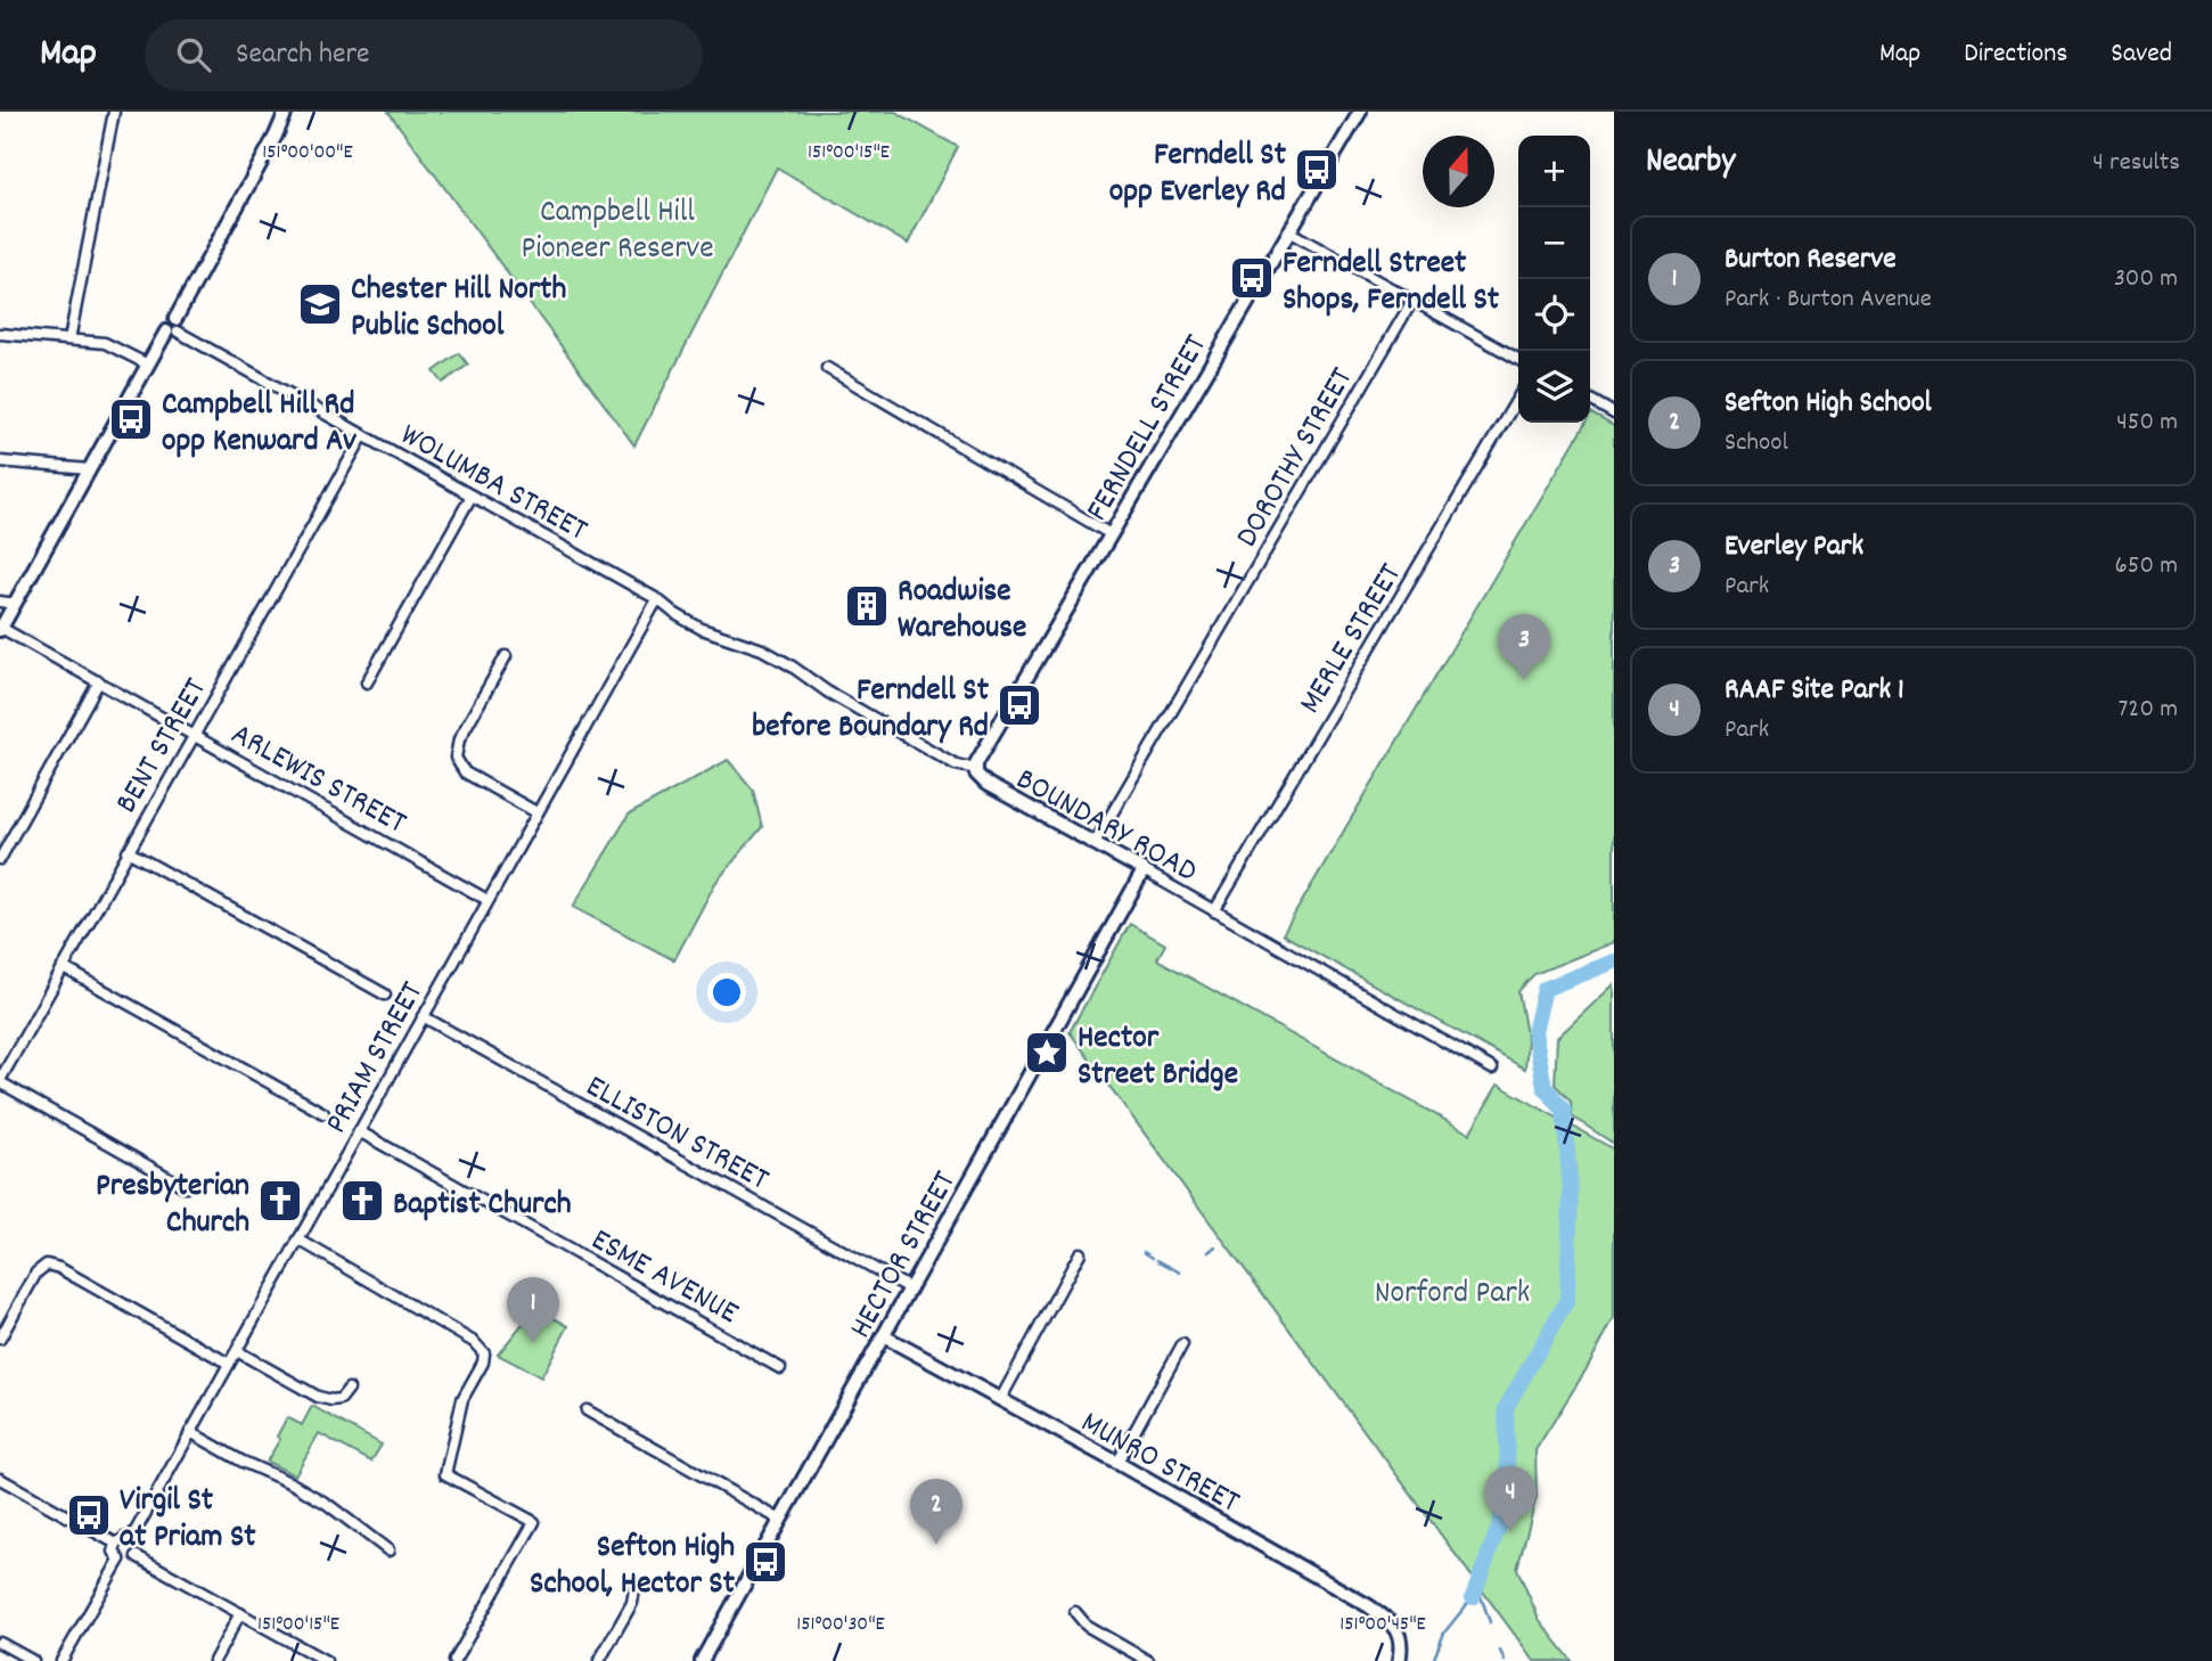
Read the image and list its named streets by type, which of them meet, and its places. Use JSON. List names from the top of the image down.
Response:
{
  "streets": {
    "main road": [
      "FERNDELL STREET",
      "BOUNDARY ROAD",
      "HECTOR STREET",
      "MUNRO STREET"
    ],
    "street": [
      "DOROTHY STREET",
      "WOLUMBA STREET",
      "MERLE STREET",
      "BENT STREET",
      "ARLEWIS STREET",
      "PRIAM STREET",
      "ELLISTON STREET",
      "ESME AVENUE"
    ]
  },
  "crossings": [
    ["FERNDELL STREET", "BOUNDARY ROAD"],
    ["DOROTHY STREET", "BOUNDARY ROAD"],
    ["WOLUMBA STREET", "BENT STREET"],
    ["WOLUMBA STREET", "BOUNDARY ROAD"],
    ["WOLUMBA STREET", "PRIAM STREET"],
    ["MERLE STREET", "BOUNDARY ROAD"],
    ["BENT STREET", "ARLEWIS STREET"],
    ["ARLEWIS STREET", "PRIAM STREET"],
    ["BOUNDARY ROAD", "HECTOR STREET"],
    ["PRIAM STREET", "ELLISTON STREET"],
    ["PRIAM STREET", "ESME AVENUE"],
    ["ELLISTON STREET", "HECTOR STREET"],
    ["HECTOR STREET", "MUNRO STREET"]
  ],
  "parks": ["Campbell Hill Pioneer Reserve", "Norford Park"],
  "places": {
    "bus stop": [
      "Ferndell St opp Everley Rd",
      "Ferndell Street Shops, Ferndell St",
      "Campbell Hill Rd opp Kenward Av",
      "Ferndell St before Boundary Rd",
      "Virgil St at Priam St",
      "Sefton High School, Hector St"
    ],
    "school or university": ["Chester Hill North Public School"],
    "building": ["Roadwise Warehouse"],
    "place": ["Hector Street Bridge"],
    "church": ["Presbyterian Church", "Baptist Church"]
  },
  "north": "top",
  "page": {
    "header": "Map",
    "search": "Search here",
    "nav": ["Map", "Directions", "Saved"],
    "heading": ["Nearby", "4 results"],
    "map_buttons": ["+", "−"],
    "list": [
      {
        "mark": "1",
        "name": "Burton Reserve",
        "note": "Park · Burton Avenue",
        "value": "300 m"
      },
      {
        "mark": "2",
        "name": "Sefton High School",
        "note": "School",
        "value": "450 m"
      },
      {
        "mark": "3",
        "name": "Everley Park",
        "note": "Park",
        "value": "650 m"
      },
      {
        "mark": "4",
        "name": "RAAF Site Park 1",
        "note": "Park",
        "value": "720 m"
      }
    ],
    "pins": [
      "3",
      "1",
      "4",
      "2"
    ]
  },
  "coordinates": [
    "151°00'00\"E",
    "151°00'15\"E",
    "151°00'30\"E",
    "151°00'45\"E"
  ]
}
